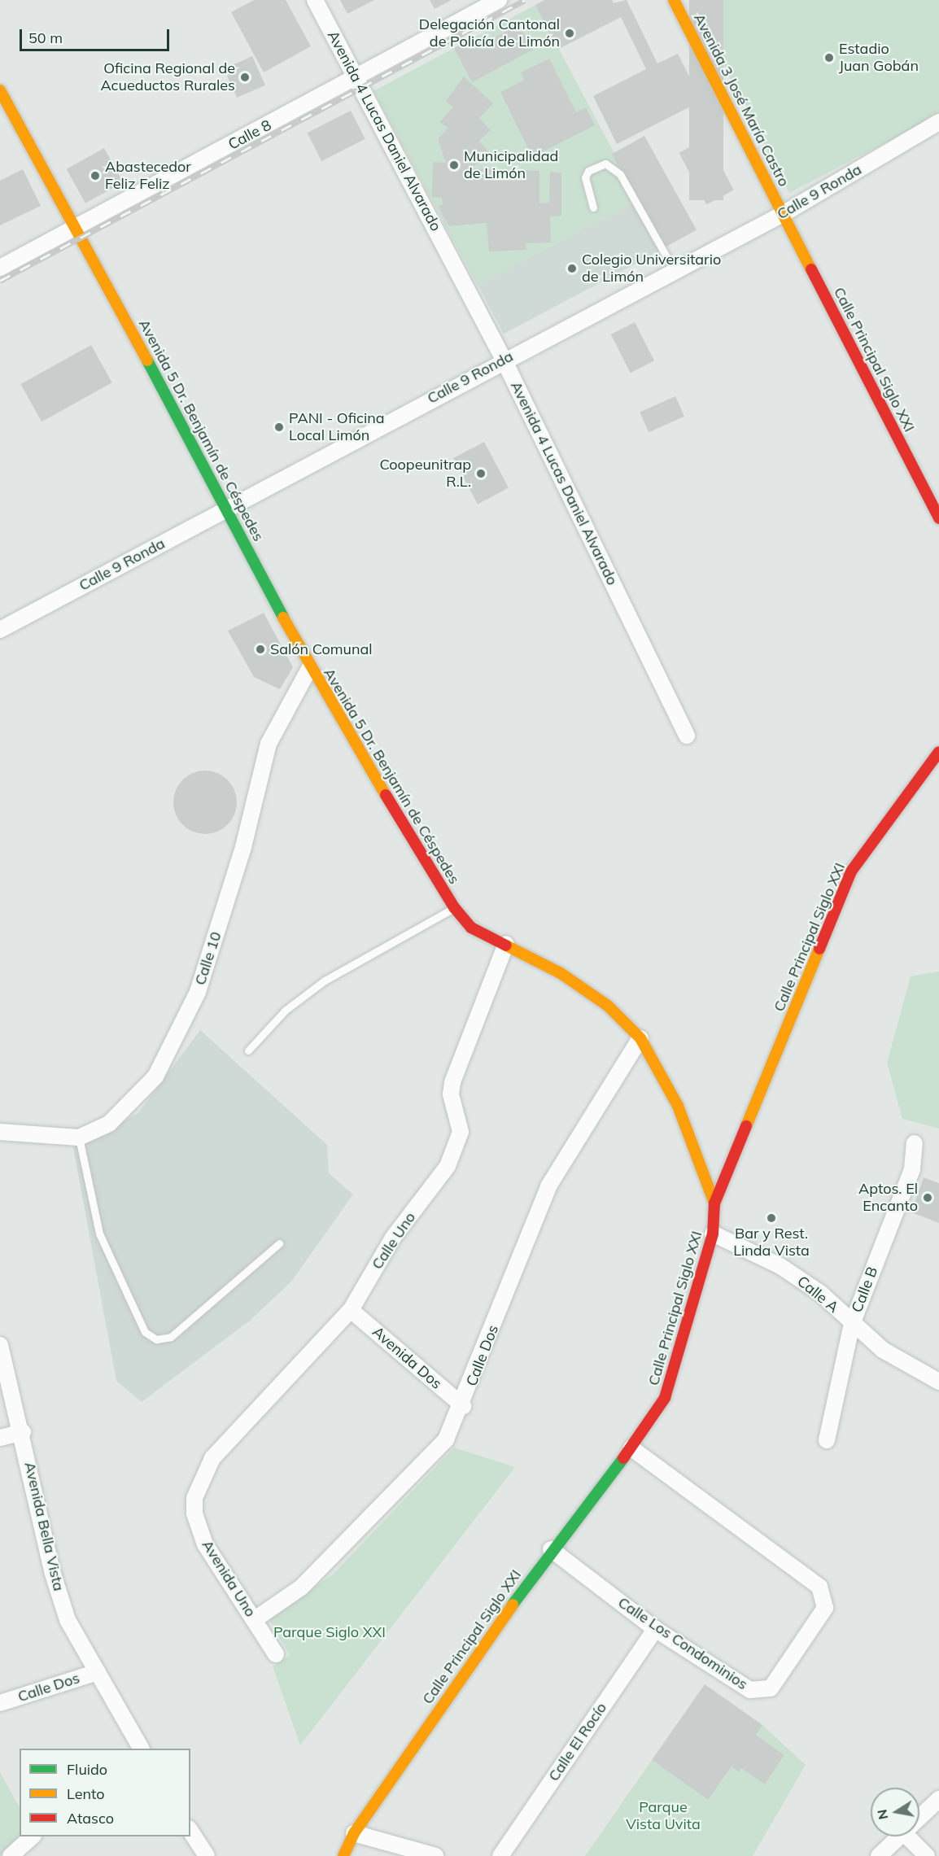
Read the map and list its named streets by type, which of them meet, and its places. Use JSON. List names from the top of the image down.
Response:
{
  "streets": {
    "street": [
      "Avenida 3 José María Castro",
      "Avenida 4 Lucas Daniel Alvarado",
      "Calle 8",
      "Calle 9 Ronda",
      "Calle Principal Siglo XXI",
      "Avenida 5 Dr. Benjamín de Céspedes",
      "Calle 10",
      "Calle Uno",
      "Calle B",
      "Calle A",
      "Calle Dos",
      "Avenida Dos",
      "Avenida Bella Vista",
      "Avenida Uno",
      "Calle Los Condominios",
      "Calle El Rocío"
    ]
  },
  "crossings": [
    ["Avenida 3 José María Castro", "Calle 9 Ronda"],
    ["Avenida 3 José María Castro", "Calle Principal Siglo XXI"],
    ["Avenida 4 Lucas Daniel Alvarado", "Calle 8"],
    ["Avenida 4 Lucas Daniel Alvarado", "Calle 9 Ronda"],
    ["Calle 8", "Avenida 5 Dr. Benjamín de Céspedes"],
    ["Calle 9 Ronda", "Calle Principal Siglo XXI"],
    ["Calle 9 Ronda", "Avenida 5 Dr. Benjamín de Céspedes"],
    ["Calle Principal Siglo XXI", "Avenida 5 Dr. Benjamín de Céspedes"],
    ["Calle Principal Siglo XXI", "Calle A"],
    ["Calle Principal Siglo XXI", "Calle Los Condominios"],
    ["Avenida 5 Dr. Benjamín de Céspedes", "Calle 10"],
    ["Avenida 5 Dr. Benjamín de Céspedes", "Calle Uno"],
    ["Avenida 5 Dr. Benjamín de Céspedes", "Calle Dos"],
    ["Calle Uno", "Avenida Dos"],
    ["Calle Uno", "Avenida Uno"],
    ["Calle B", "Calle A"],
    ["Calle Dos", "Avenida Dos"],
    ["Calle Dos", "Avenida Bella Vista"],
    ["Calle Dos", "Avenida Uno"],
    ["Calle Los Condominios", "Calle El Rocío"]
  ],
  "parks": ["Parque Siglo XXI", "Parque Vista Uvita"],
  "places": [
    "Delegación Cantonal de Policía de Limón",
    "Estadio Juan Gobán",
    "Oficina Regional de Acueductos Rurales",
    "Municipalidad de Limón",
    "Abastecedor Feliz Feliz",
    "Colegio Universitario de Limón",
    "PANI - Oficina Local Limón",
    "Coopeunitrap R.L.",
    "Salón Comunal",
    "Aptos. El Encanto",
    "Bar y Rest. Linda Vista"
  ],
  "legend": ["Fluido", "Lento", "Atasco"],
  "scale_bar": "50 m",
  "north": "left"
}
